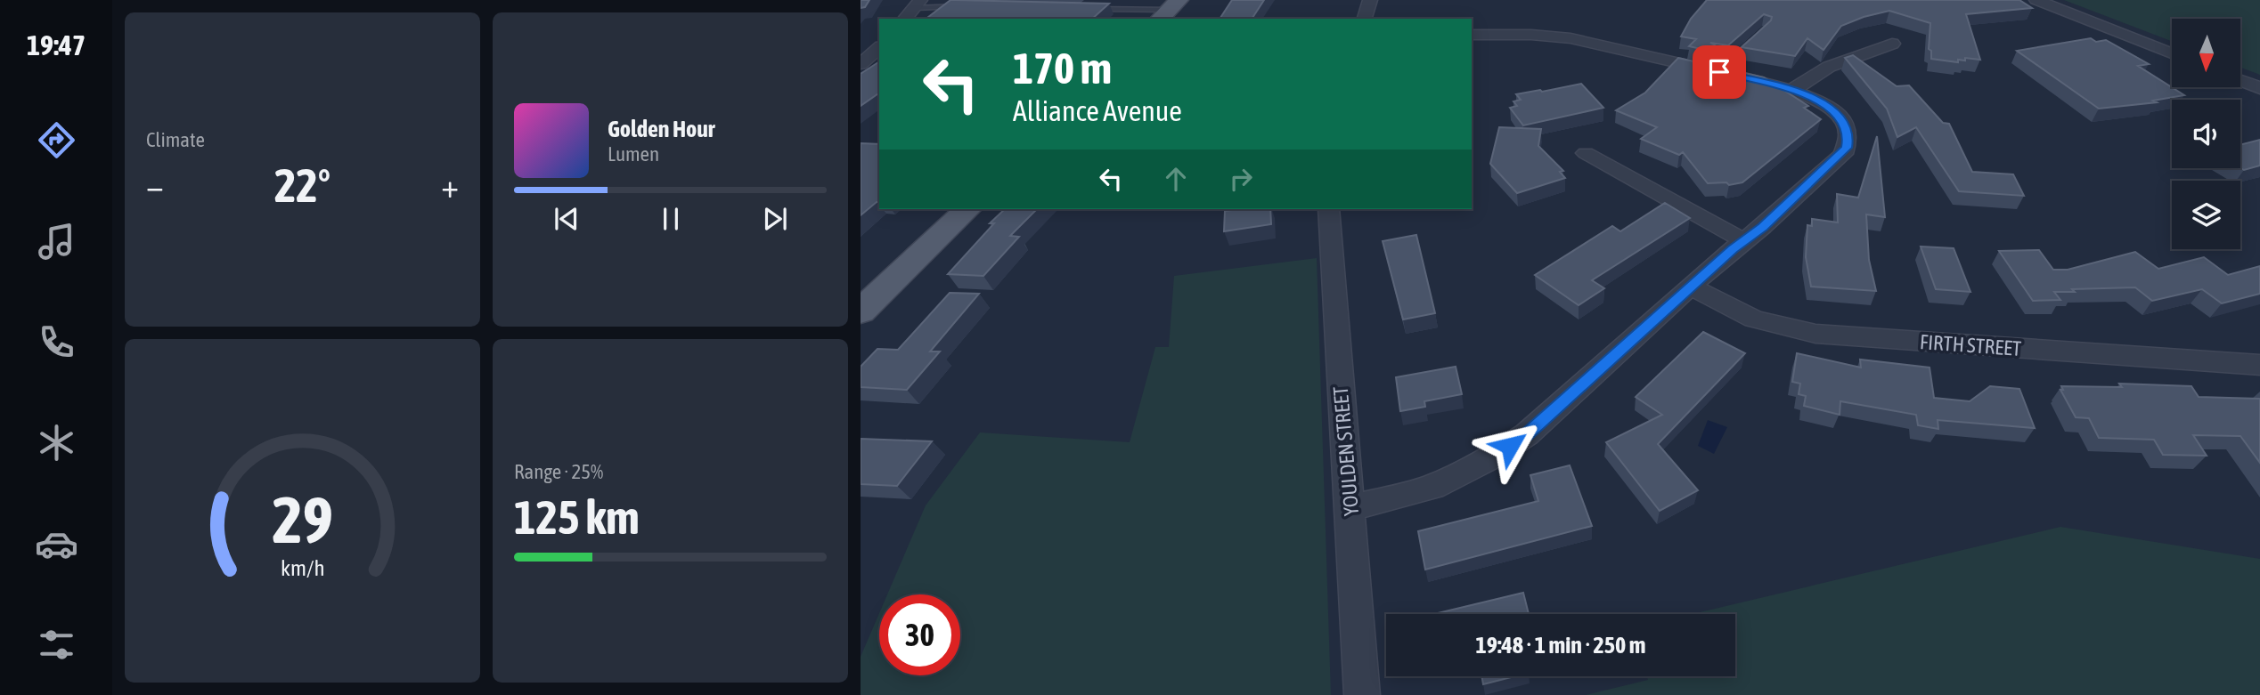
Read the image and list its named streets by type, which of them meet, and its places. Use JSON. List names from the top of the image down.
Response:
{
  "streets": {
    "street": ["FIRTH STREET", "YOULDEN STREET"]
  },
  "north": "bottom",
  "page": {
    "tabs": "19:47",
    "tile": [
      "Climate",
      ["Range · 25%", "125 km"]
    ],
    "turn": ["170 m", "Alliance Avenue"],
    "song": ["Golden Hour", "Lumen"],
    "heat": ["−", "22°", "+"],
    "limit": "30",
    "trip": "19:48 · 1 min · 250 m",
    "gauge": ["29", "km/h"]
  }
}
